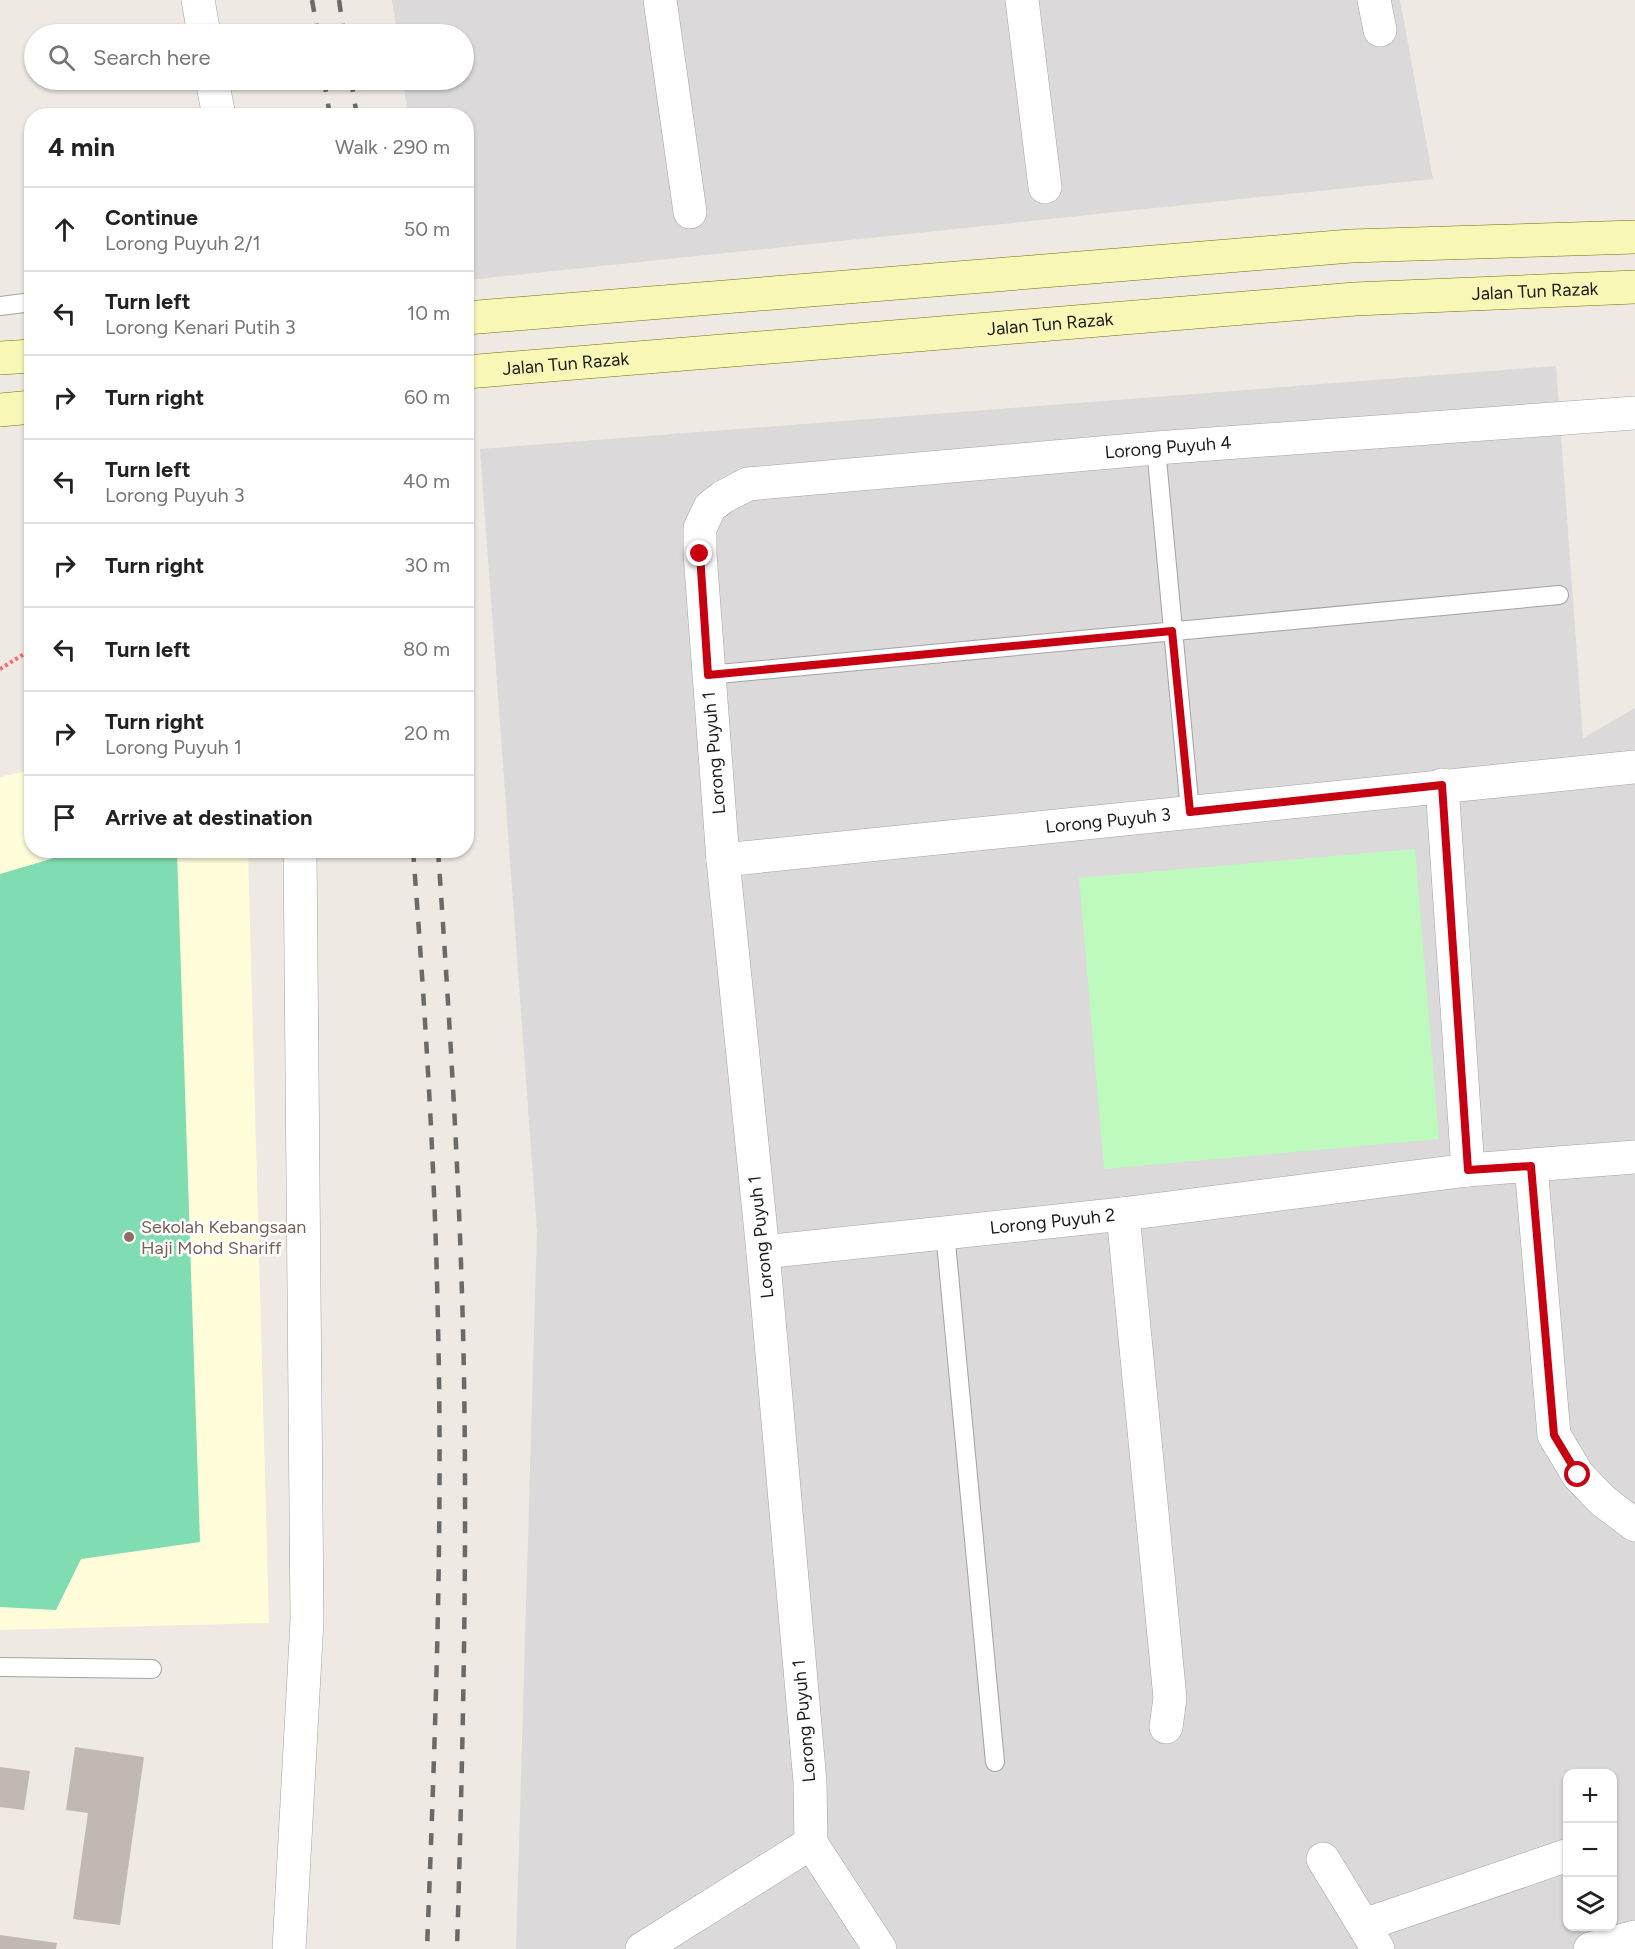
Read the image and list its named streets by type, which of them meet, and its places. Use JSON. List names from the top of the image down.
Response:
{
  "streets": {
    "main road": ["Jalan Tun Razak"],
    "street": [
      "Lorong Puyuh 4",
      "Lorong Puyuh 1",
      "Lorong Puyuh 3",
      "Lorong Puyuh 2"
    ]
  },
  "crossings": [
    ["Lorong Puyuh 4", "Lorong Puyuh 1"],
    ["Lorong Puyuh 1", "Lorong Puyuh 3"],
    ["Lorong Puyuh 1", "Lorong Puyuh 2"]
  ],
  "places": ["Sekolah Kebangsaan Haji Mohd Shariff"],
  "page": {
    "search": "Search here",
    "heading": ["4 min", "Walk · 290 m"],
    "list": [
      ["Continue", "Lorong Puyuh 2/1", "50 m"],
      ["Turn left", "Lorong Kenari Putih 3", "10 m"],
      ["Turn right", "60 m"],
      ["Turn left", "Lorong Puyuh 3", "40 m"],
      ["Turn right", "30 m"],
      ["Turn left", "80 m"],
      ["Turn right", "Lorong Puyuh 1", "20 m"],
      "Arrive at destination"
    ],
    "map_buttons": ["+", "−"]
  }
}
